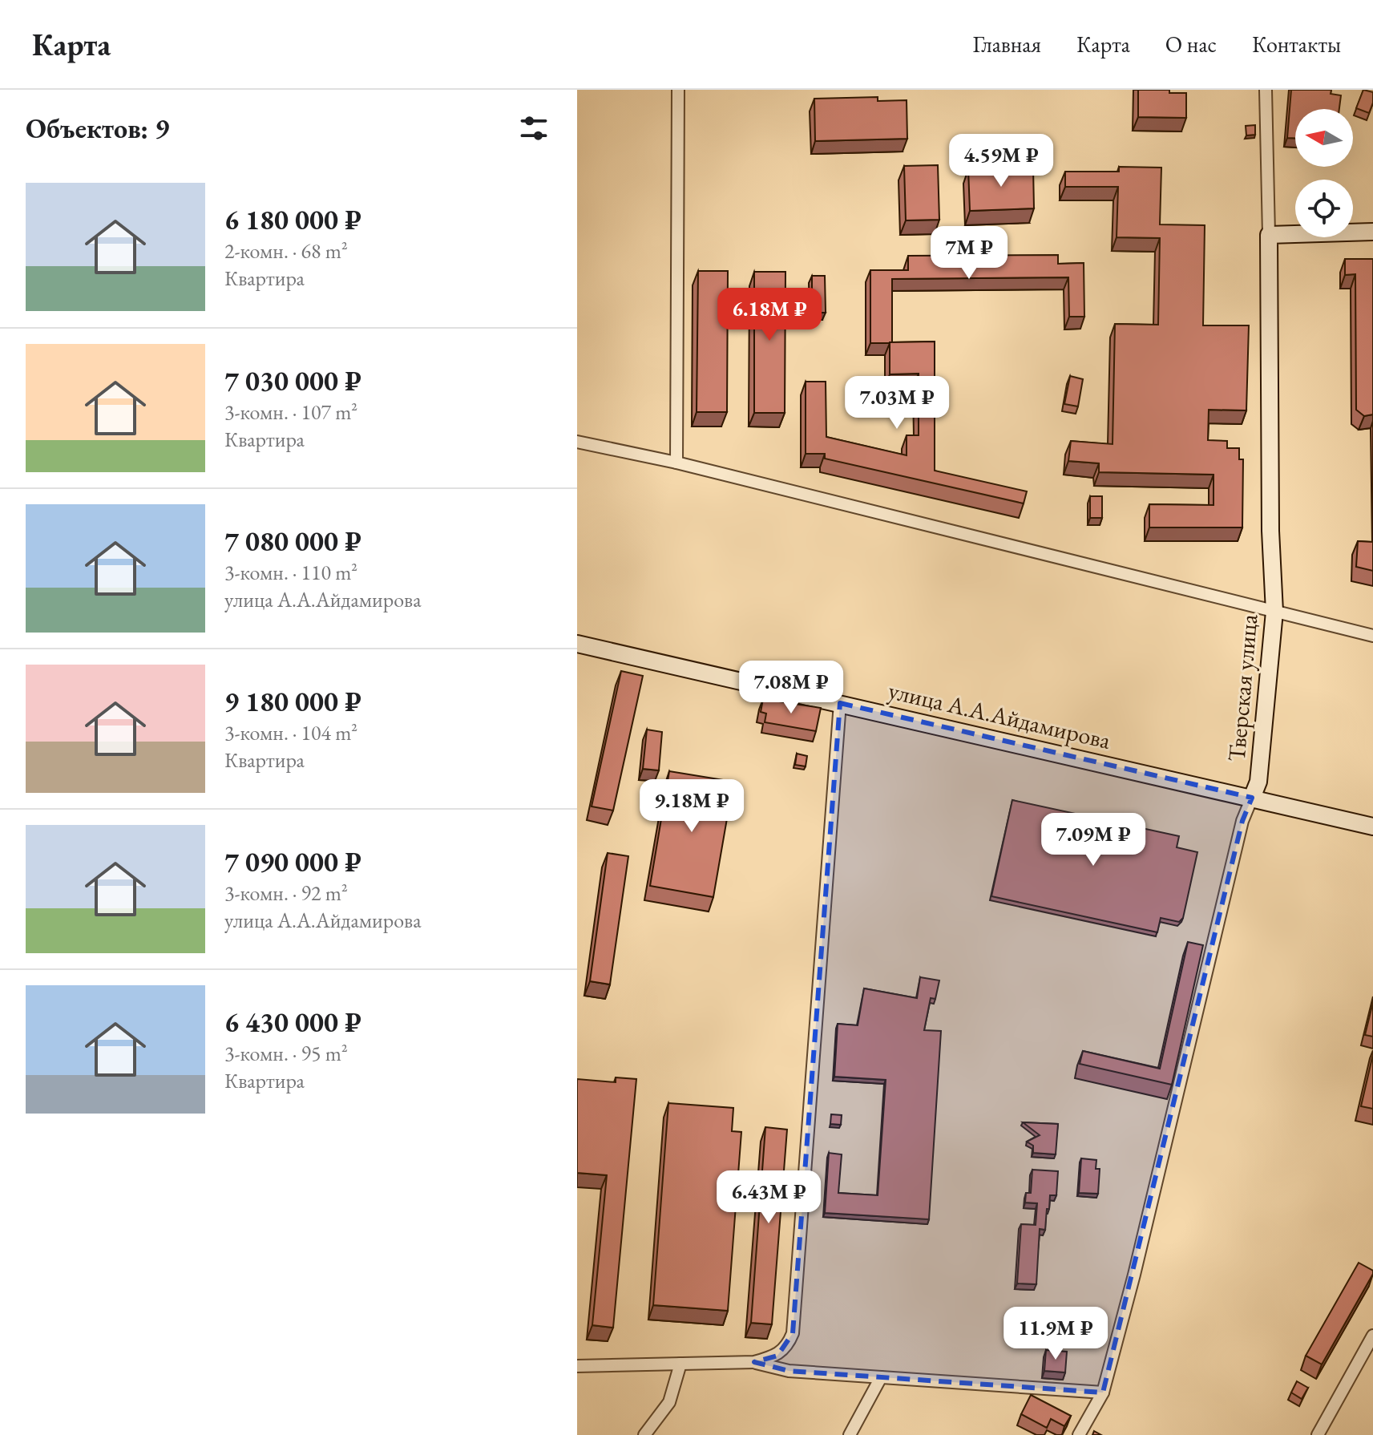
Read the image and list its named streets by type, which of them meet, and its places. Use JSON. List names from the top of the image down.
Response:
{
  "streets": {
    "main road": ["Тверская улица", "улица А.А.Айдамирова"]
  },
  "crossings": [
    ["Тверская улица", "улица А.А.Айдамирова"]
  ],
  "north": "left",
  "page": {
    "header": "Карта",
    "nav": [
      "Главная",
      "Карта",
      "О нас",
      "Контакты"
    ],
    "heading": "Объектов: 9",
    "price": [
      "4.59M ₽",
      "7M ₽",
      "6.18M ₽",
      "7.03M ₽",
      "7.08M ₽",
      "9.18M ₽",
      "7.09M ₽",
      "6.43M ₽",
      "11.9M ₽"
    ],
    "list": [
      {
        "name": "6 180 000 ₽",
        "note": "2-комн. · 68 m² · Квартира"
      },
      {
        "name": "7 030 000 ₽",
        "note": "3-комн. · 107 m² · Квартира"
      },
      {
        "name": "7 080 000 ₽",
        "note": "3-комн. · 110 m² · улица А.А.Айдамирова"
      },
      {
        "name": "9 180 000 ₽",
        "note": "3-комн. · 104 m² · Квартира"
      },
      {
        "name": "7 090 000 ₽",
        "note": "3-комн. · 92 m² · улица А.А.Айдамирова"
      },
      {
        "name": "6 430 000 ₽",
        "note": "3-комн. · 95 m² · Квартира"
      }
    ]
  }
}
